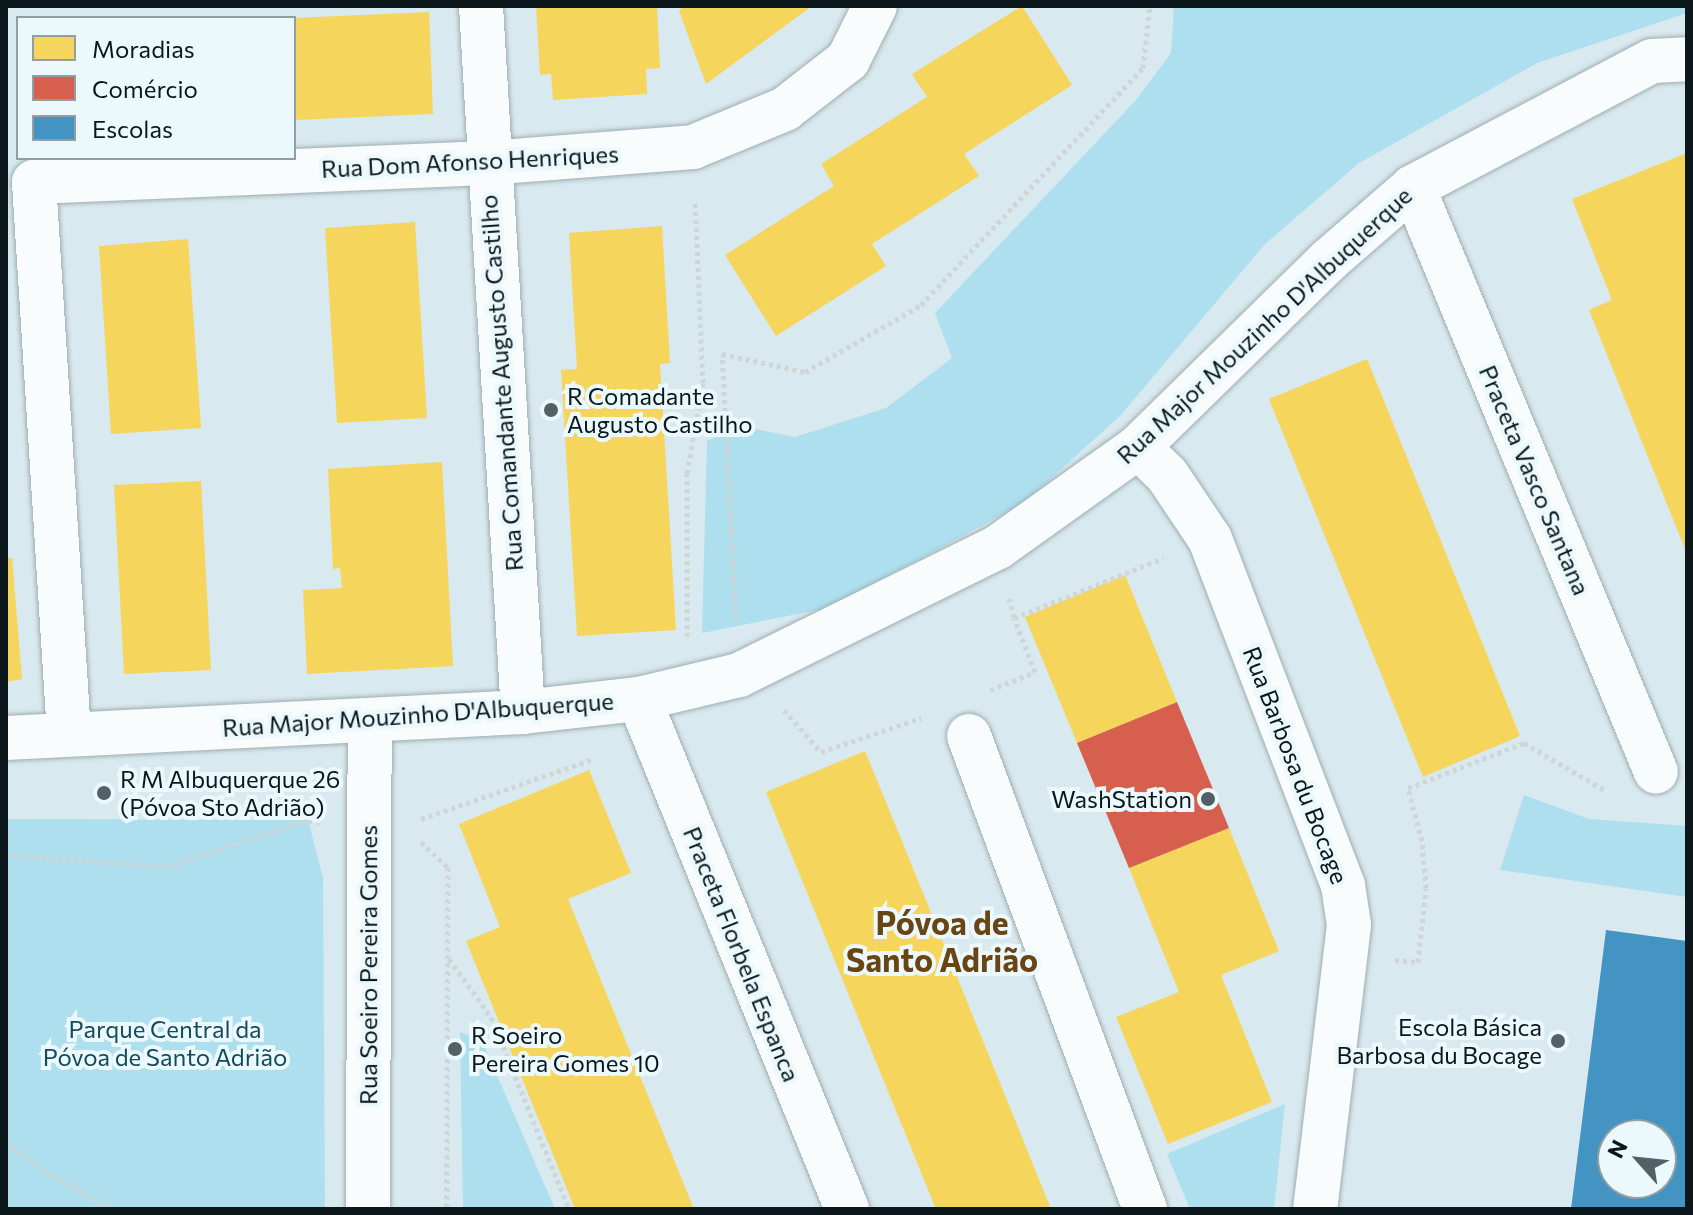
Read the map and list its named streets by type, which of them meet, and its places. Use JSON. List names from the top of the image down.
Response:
{
  "streets": {
    "street": [
      "Rua Dom Afonso Henriques",
      "Rua Major Mouzinho D'Albuquerque",
      "Rua Comandante Augusto Castilho",
      "Praceta Vasco Santana",
      "Rua Barbosa du Bocage",
      "Praceta Florbela Espanca",
      "Rua Soeiro Pereira Gomes"
    ]
  },
  "crossings": [
    ["Rua Dom Afonso Henriques", "Rua Major Mouzinho D'Albuquerque"],
    ["Rua Dom Afonso Henriques", "Rua Comandante Augusto Castilho"],
    ["Rua Major Mouzinho D'Albuquerque", "Rua Comandante Augusto Castilho"],
    ["Rua Major Mouzinho D'Albuquerque", "Praceta Vasco Santana"],
    ["Rua Major Mouzinho D'Albuquerque", "Rua Barbosa du Bocage"],
    ["Rua Major Mouzinho D'Albuquerque", "Praceta Florbela Espanca"],
    ["Rua Major Mouzinho D'Albuquerque", "Rua Soeiro Pereira Gomes"]
  ],
  "districts": ["Póvoa de Santo Adrião"],
  "parks": ["Parque Central da Póvoa de Santo Adrião"],
  "places": [
    "R Comadante Augusto Castilho",
    "R M Albuquerque 26 (Póvoa Sto Adrião)",
    "WashStation",
    "Escola Básica Barbosa du Bocage",
    "R Soeiro Pereira Gomes 10"
  ],
  "legend": ["Moradias", "Comércio", "Escolas"],
  "north": "top left"
}
